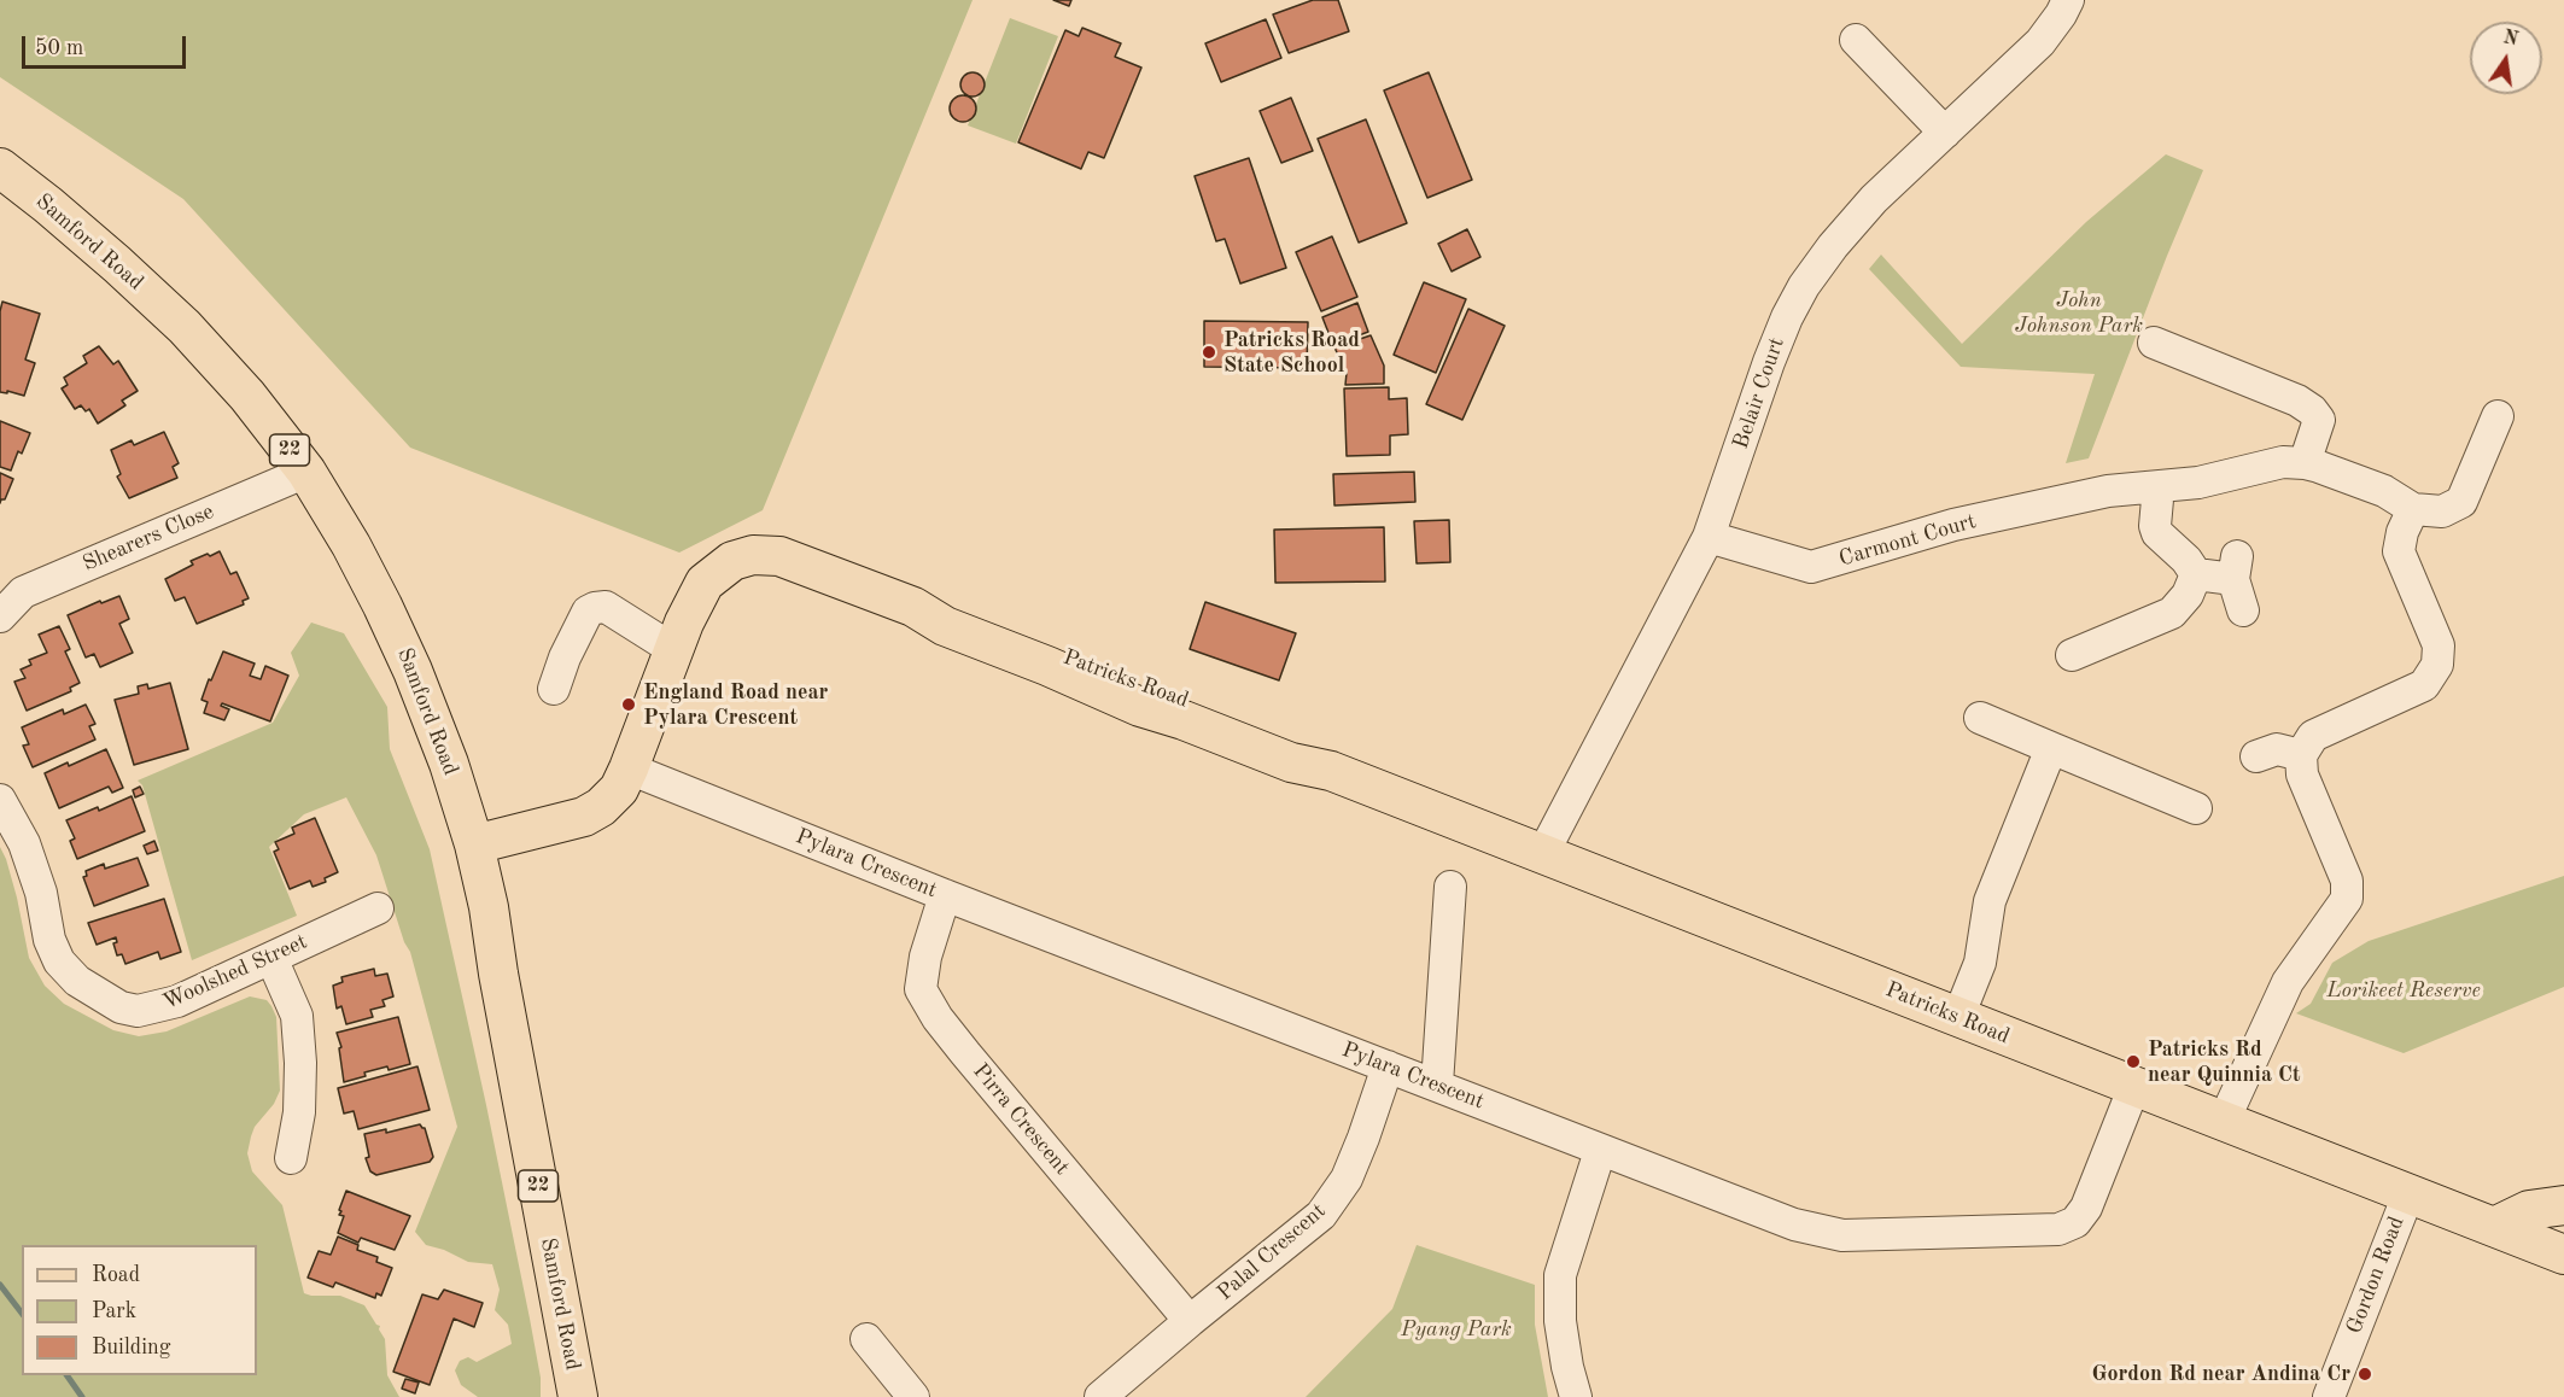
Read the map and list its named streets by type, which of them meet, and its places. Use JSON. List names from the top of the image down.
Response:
{
  "streets": {
    "main road": ["Samford Road", "22", "Patricks Road"],
    "street": [
      "Belair Court",
      "Shearers Close",
      "Carmont Court",
      "Pylara Crescent",
      "Woolshed Street",
      "Pirra Crescent",
      "Palal Crescent",
      "Gordon Road"
    ]
  },
  "crossings": [
    ["Samford Road", "Shearers Close"],
    ["Belair Court", "Carmont Court"],
    ["Belair Court", "Patricks Road"],
    ["Patricks Road", "Pylara Crescent"],
    ["Patricks Road", "Gordon Road"],
    ["Pylara Crescent", "Pirra Crescent"],
    ["Pylara Crescent", "Palal Crescent"],
    ["Pirra Crescent", "Palal Crescent"]
  ],
  "parks": ["John Johnson Park", "Lorikeet Reserve", "Pyang Park"],
  "places": [
    "Patricks Road State School",
    "England Road near Pylara Crescent",
    "Patricks Rd near Quinnia Ct",
    "Gordon Rd near Andina Cr"
  ],
  "legend": ["Road", "Park", "Building"],
  "scale_bar": "50 m",
  "north": "top"
}
